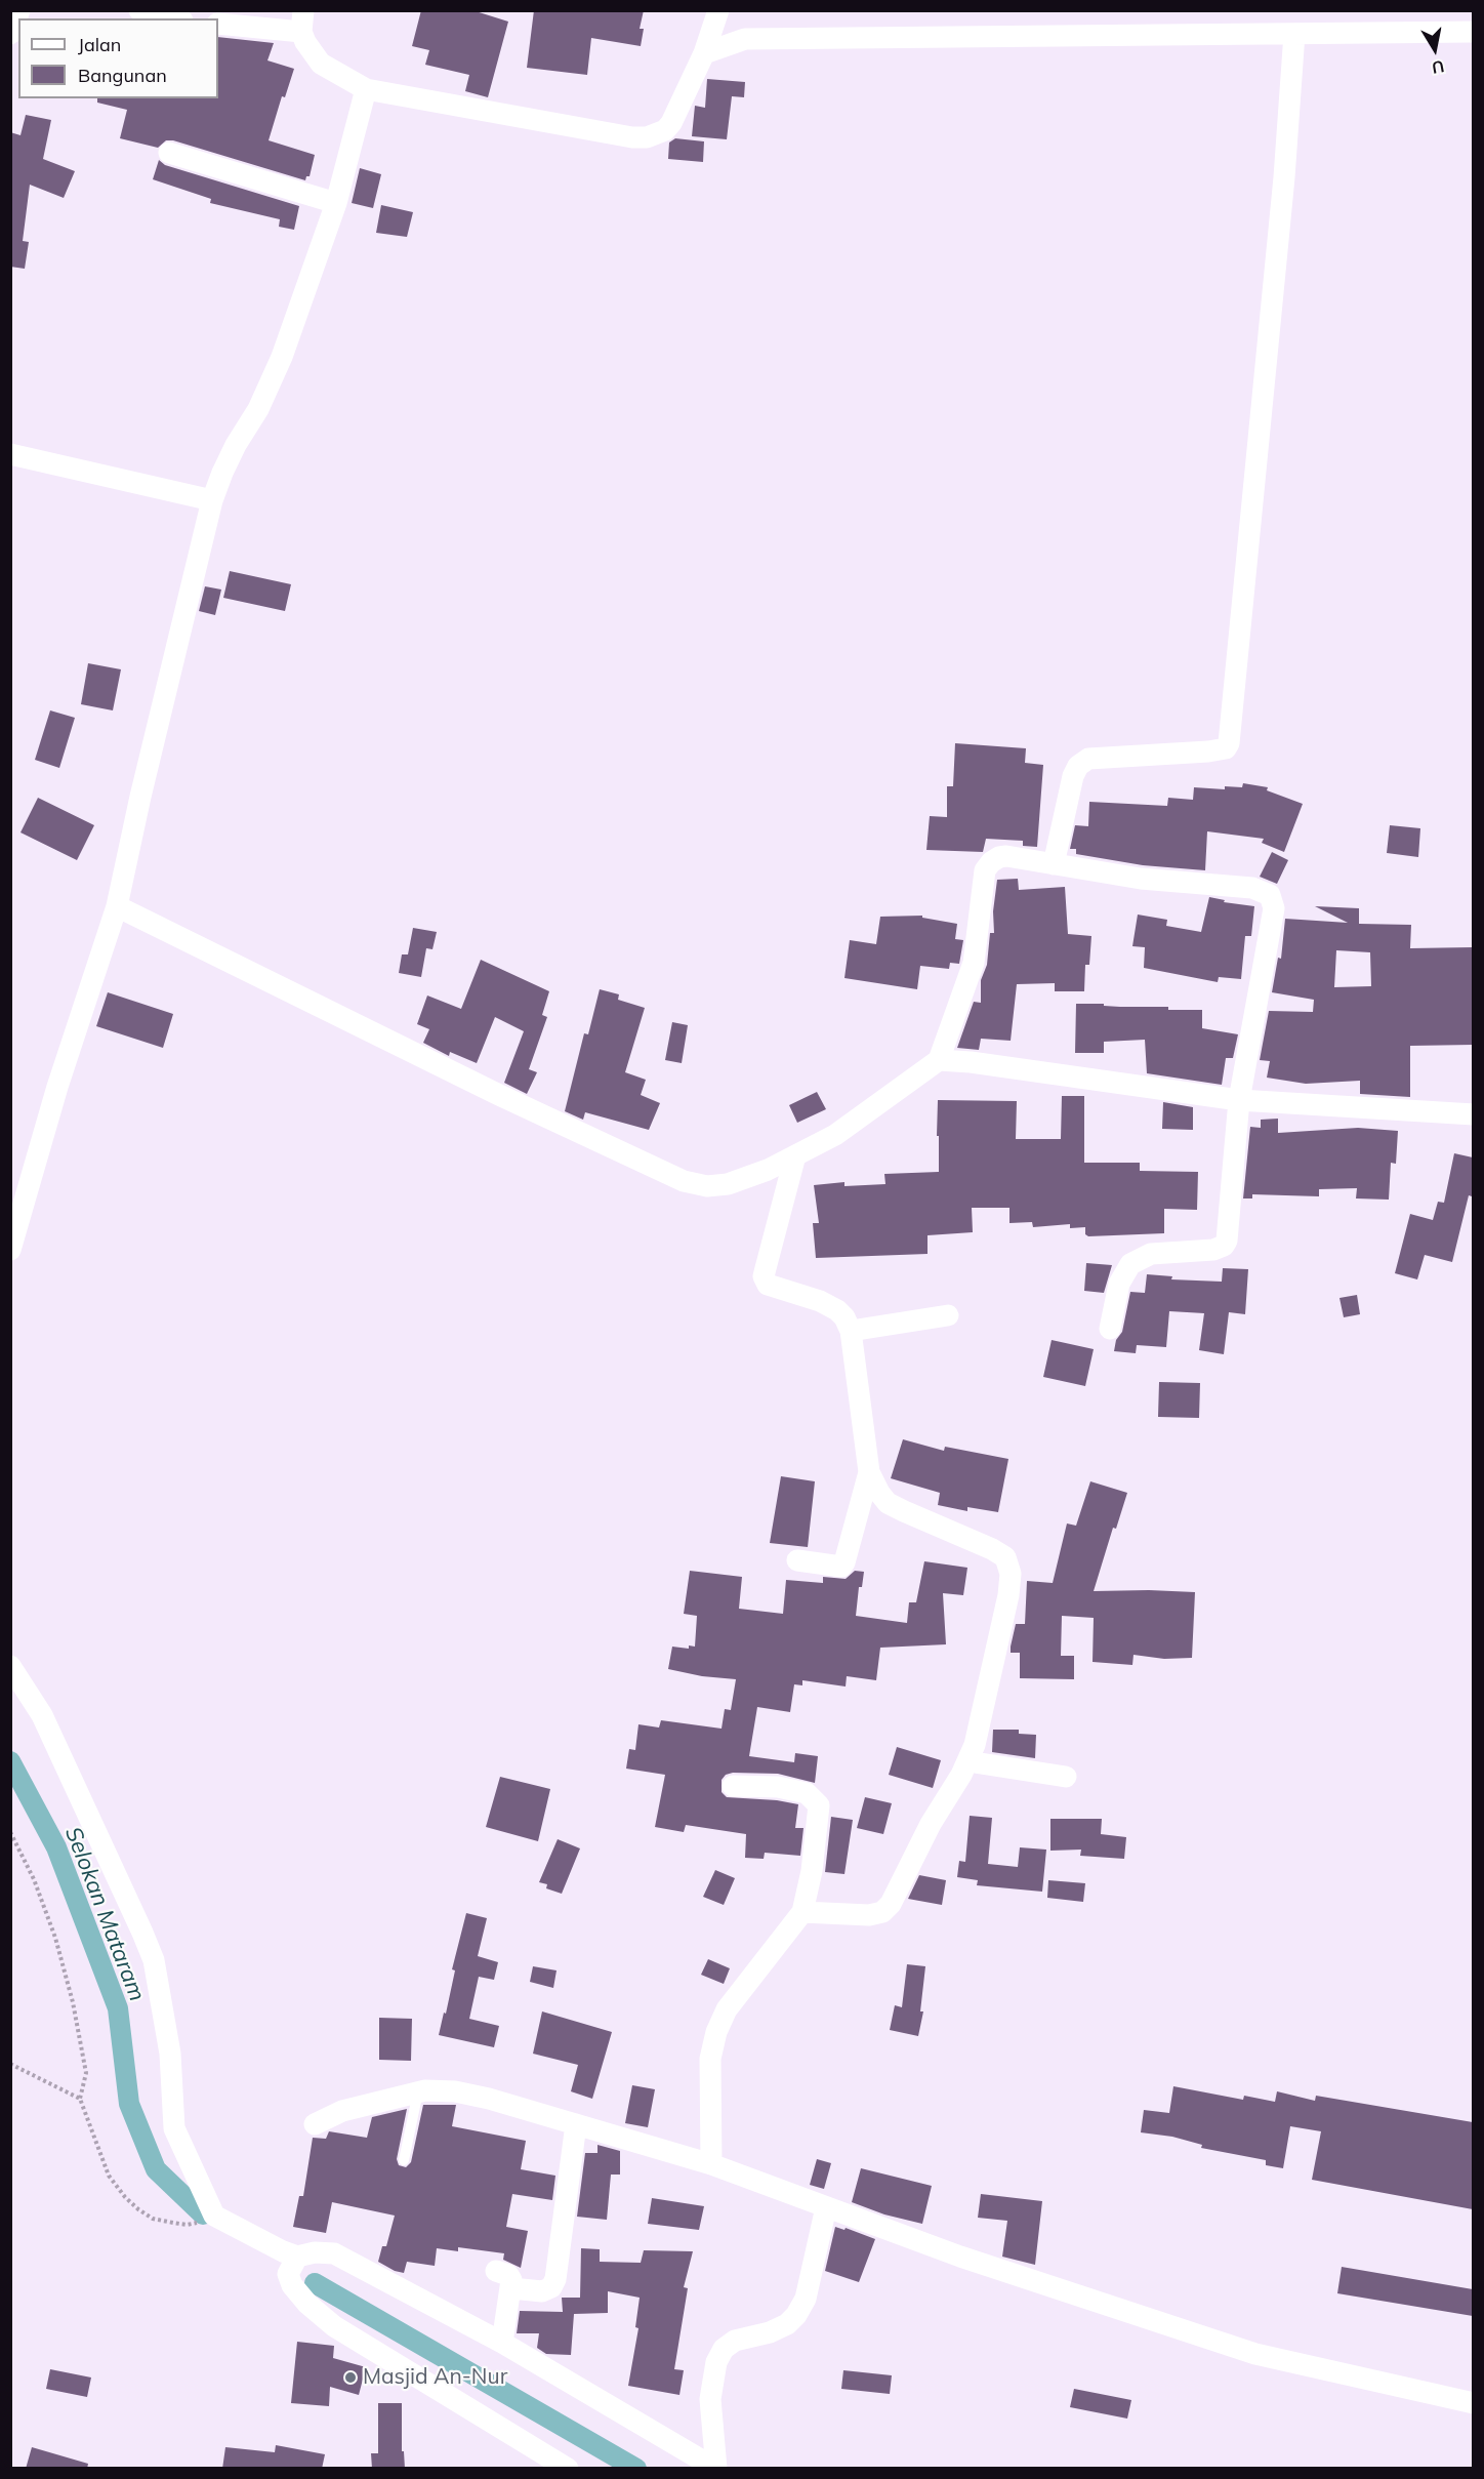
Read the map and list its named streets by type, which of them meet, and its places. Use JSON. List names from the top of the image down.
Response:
{
  "water": ["Selokan Mataram"],
  "places": ["Masjid An-Nur"],
  "legend": ["Jalan", "Bangunan"],
  "north": "bottom"
}
